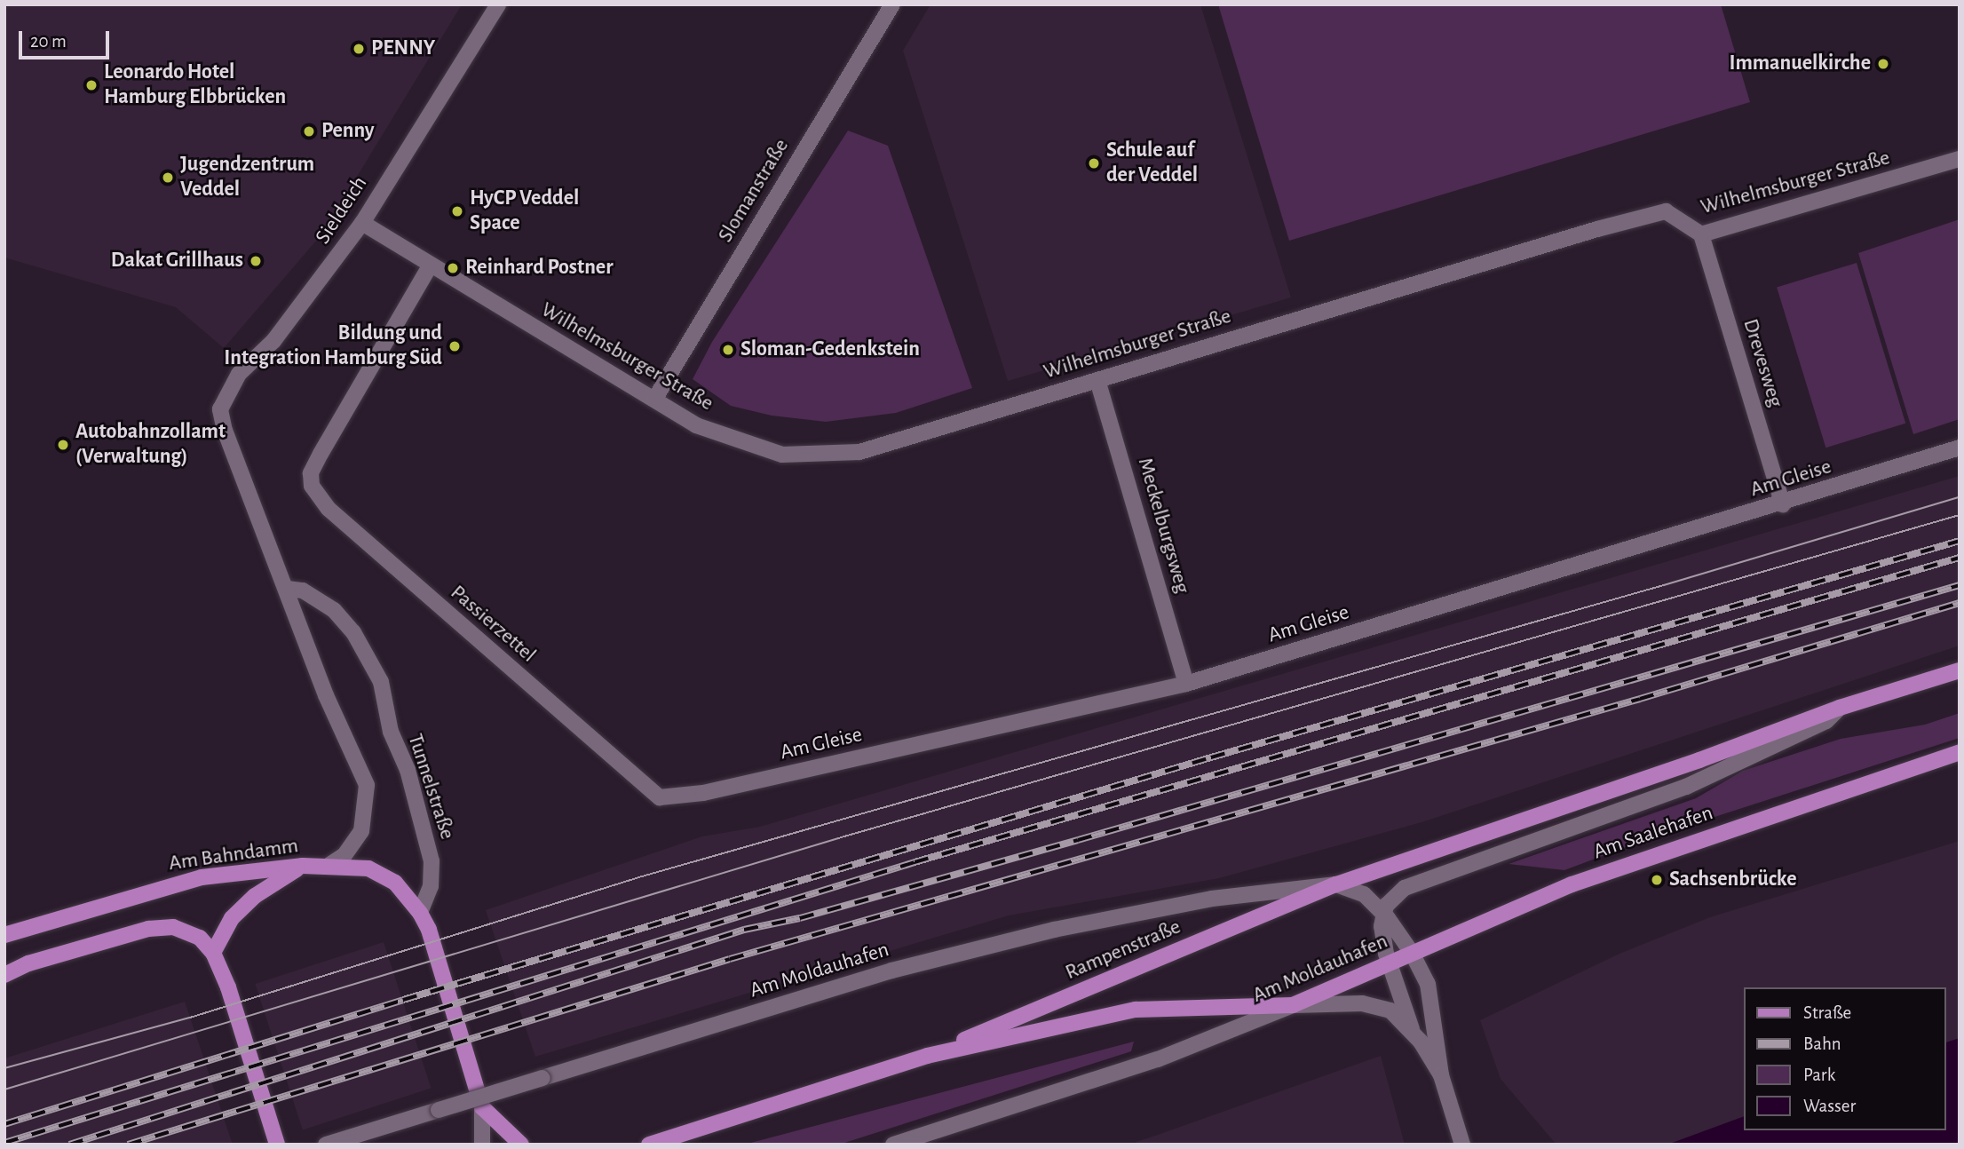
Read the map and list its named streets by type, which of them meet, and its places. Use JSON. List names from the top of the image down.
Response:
{
  "streets": {
    "main road": [
      "Am Saalehafen",
      "Am Bahndamm",
      "Rampenstraße",
      "Am Moldauhafen"
    ],
    "street": [
      "Wilhelmsburger Straße",
      "Slomanstraße",
      "Sieldeich",
      "Drevesweg",
      "Am Gleise",
      "Meckelburgsweg",
      "Passierzettel",
      "Tunnelstraße"
    ]
  },
  "crossings": [
    ["Wilhelmsburger Straße", "Slomanstraße"],
    ["Wilhelmsburger Straße", "Sieldeich"],
    ["Wilhelmsburger Straße", "Drevesweg"],
    ["Wilhelmsburger Straße", "Meckelburgsweg"],
    ["Wilhelmsburger Straße", "Passierzettel"],
    ["Sieldeich", "Tunnelstraße"],
    ["Drevesweg", "Am Gleise"],
    ["Am Gleise", "Meckelburgsweg"],
    ["Am Gleise", "Passierzettel"],
    ["Tunnelstraße", "Am Bahndamm"],
    ["Am Saalehafen", "Rampenstraße"],
    ["Am Saalehafen", "Am Moldauhafen"],
    ["Rampenstraße", "Am Moldauhafen"]
  ],
  "places": [
    "PENNY",
    "Immanuelkirche",
    "Leonardo Hotel Hamburg Elbbrücken",
    "Penny",
    "Schule auf der Veddel",
    "Jugendzentrum Veddel",
    "HyCP Veddel Space",
    "Dakat Grillhaus",
    "Reinhard Postner",
    "Bildung und Integration Hamburg Süd",
    "Sloman-Gedenkstein",
    "Autobahnzollamt (Verwaltung)",
    "Sachsenbrücke"
  ],
  "legend": [
    "Straße",
    "Bahn",
    "Park",
    "Wasser"
  ],
  "scale_bar": "20 m"
}
